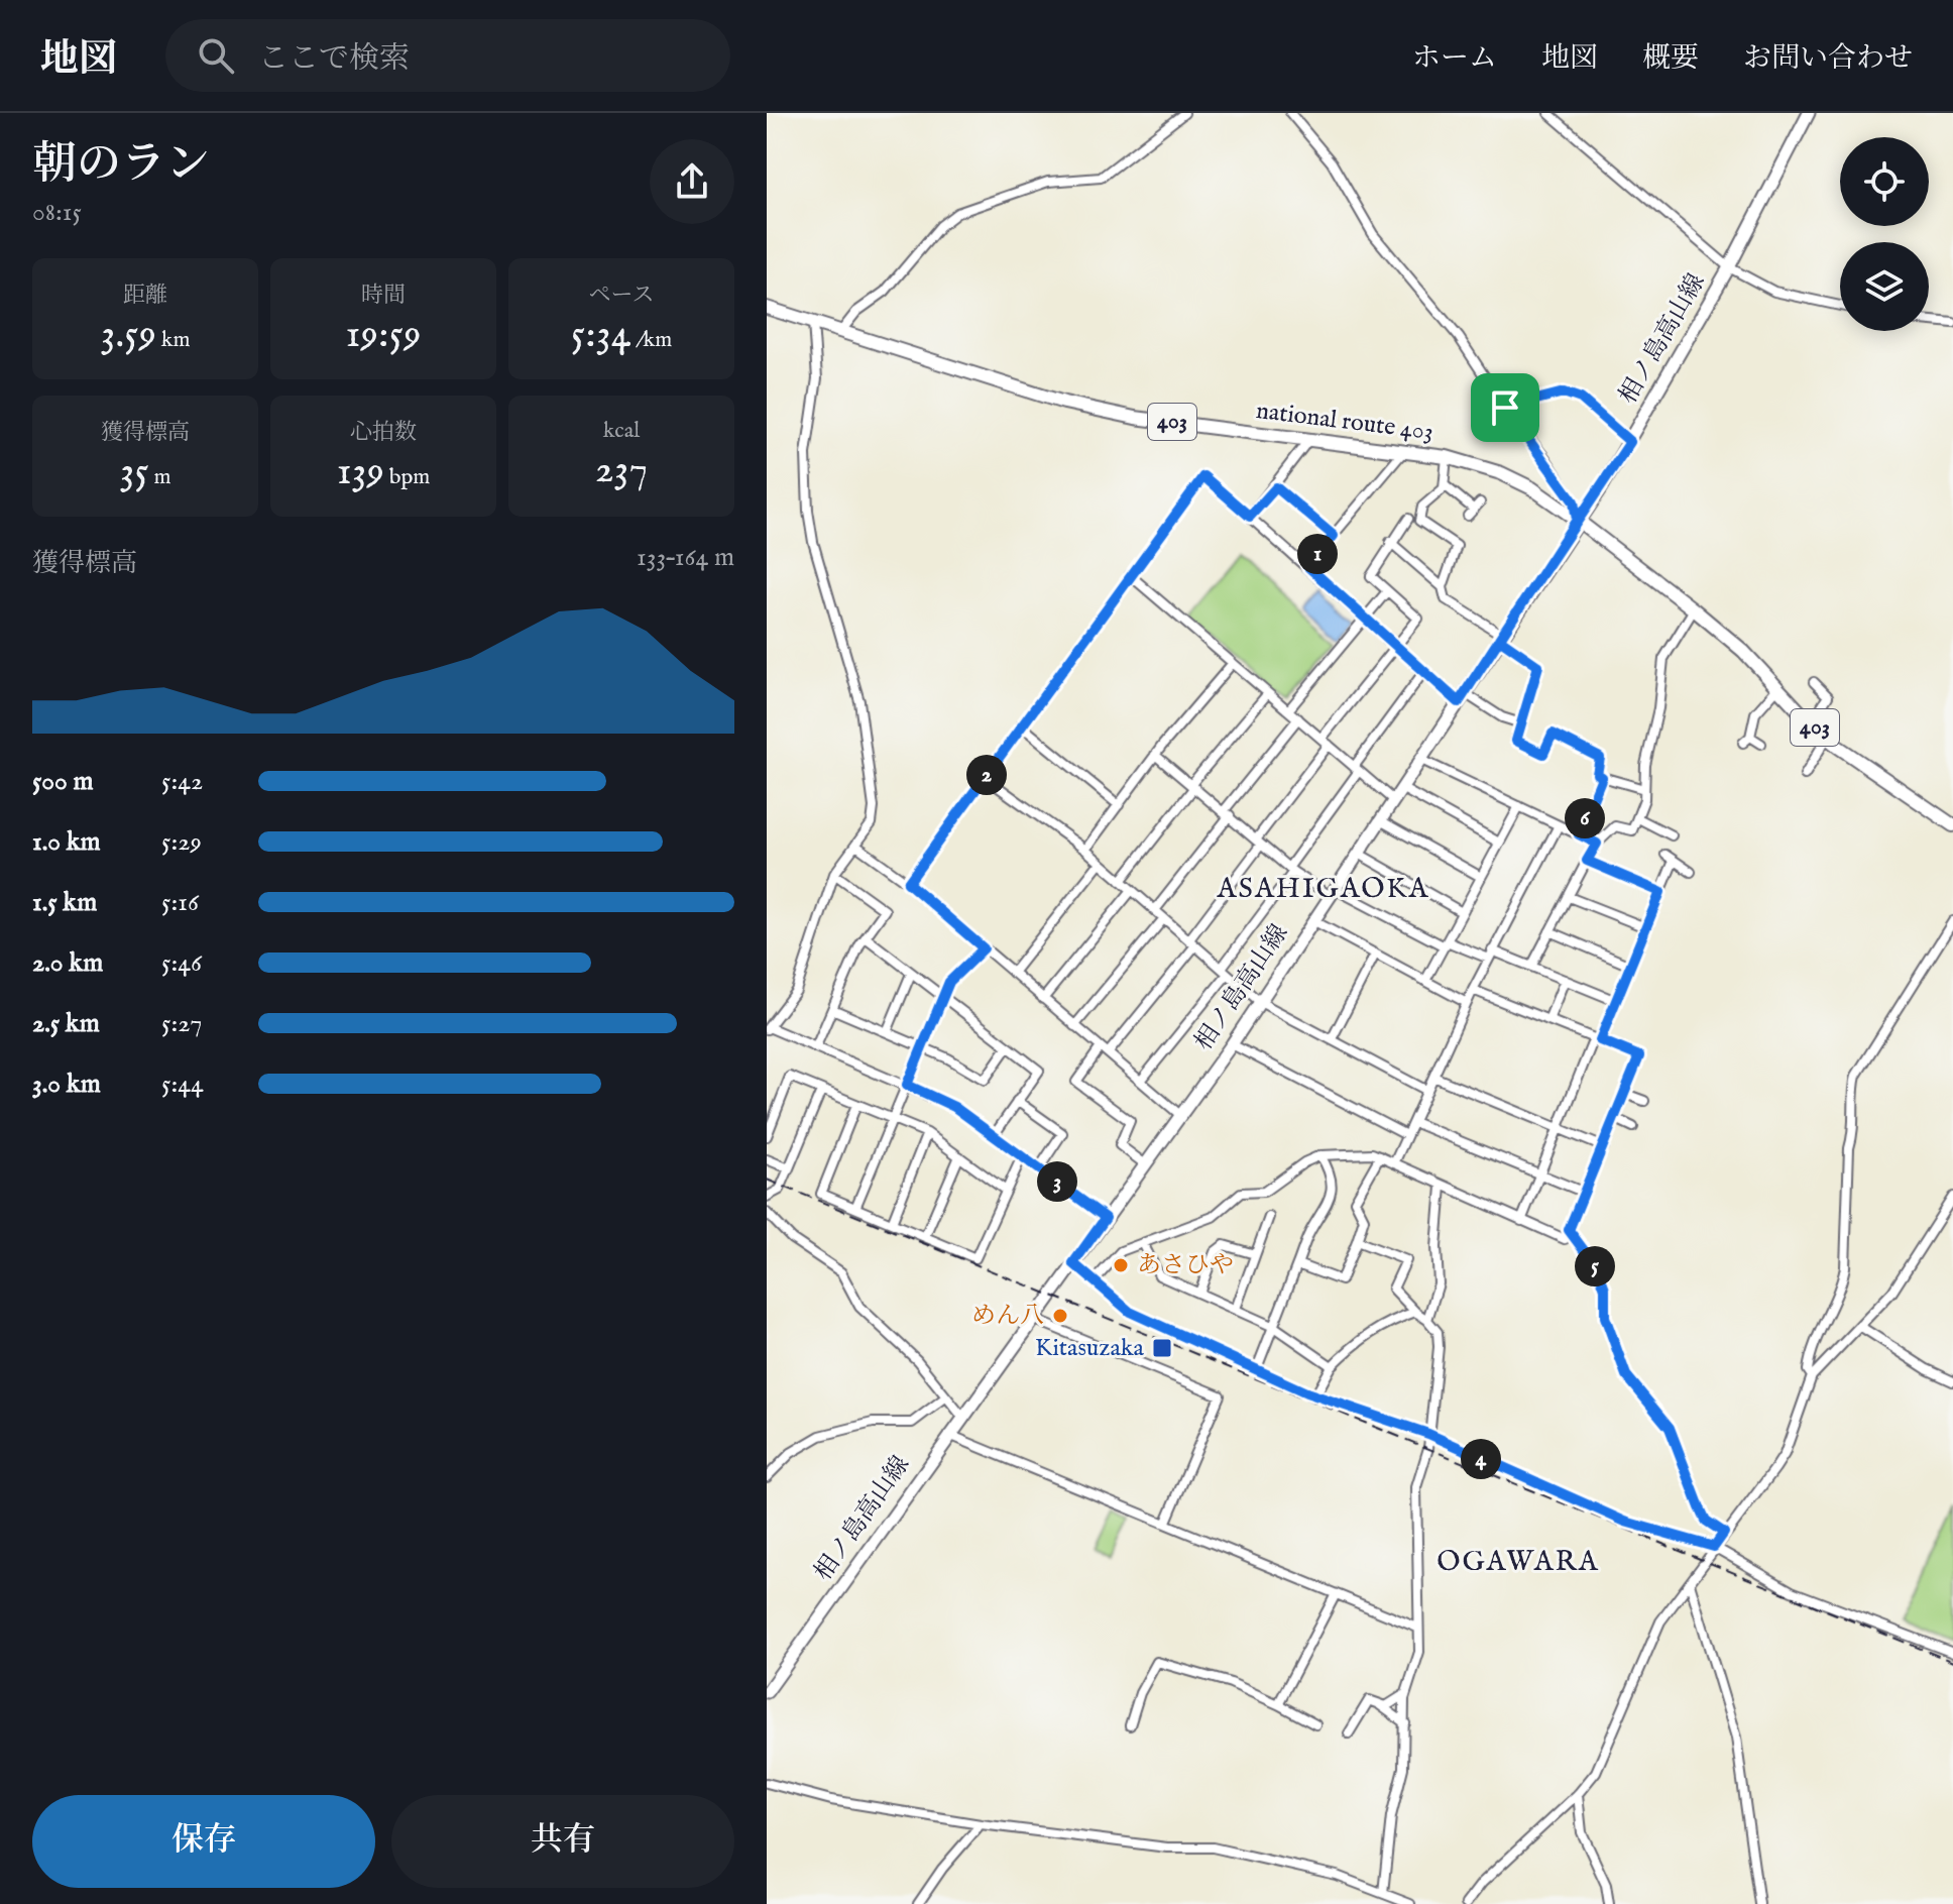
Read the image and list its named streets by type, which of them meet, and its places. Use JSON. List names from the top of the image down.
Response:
{
  "streets": {
    "highway": ["403", "national route 403"],
    "main road": ["相ノ島高山線"]
  },
  "crossings": [
    ["相ノ島高山線", "national route 403"]
  ],
  "districts": ["ASAHIGAOKA", "OGAWARA"],
  "places": {
    "other": ["あさひや", "めん八"],
    "transit": ["Kitasuzaka"]
  },
  "page": {
    "header": "地図",
    "search": "ここで検索",
    "nav": [
      "ホーム",
      "地図",
      "概要",
      "お問い合わせ"
    ],
    "heading": ["朝のラン", "08:15"],
    "stats": [
      ["距離", "3.59 km"],
      ["時間", "19:59"],
      ["ペース", "5:34 /km"],
      ["獲得標高", "35 m"],
      ["心拍数", "139 bpm"],
      ["kcal", "237"]
    ],
    "chart": ["獲得標高", "133–164 m"],
    "pins": [
      "1",
      "2",
      "6",
      "3",
      "5",
      "4"
    ],
    "list": [
      {
        "name": "500 m",
        "note": "5:42"
      },
      {
        "name": "1.0 km",
        "note": "5:29"
      },
      {
        "name": "1.5 km",
        "note": "5:16"
      },
      {
        "name": "2.0 km",
        "note": "5:46"
      },
      {
        "name": "2.5 km",
        "note": "5:27"
      },
      {
        "name": "3.0 km",
        "note": "5:44"
      }
    ],
    "buttons": ["保存", "共有"]
  }
}
